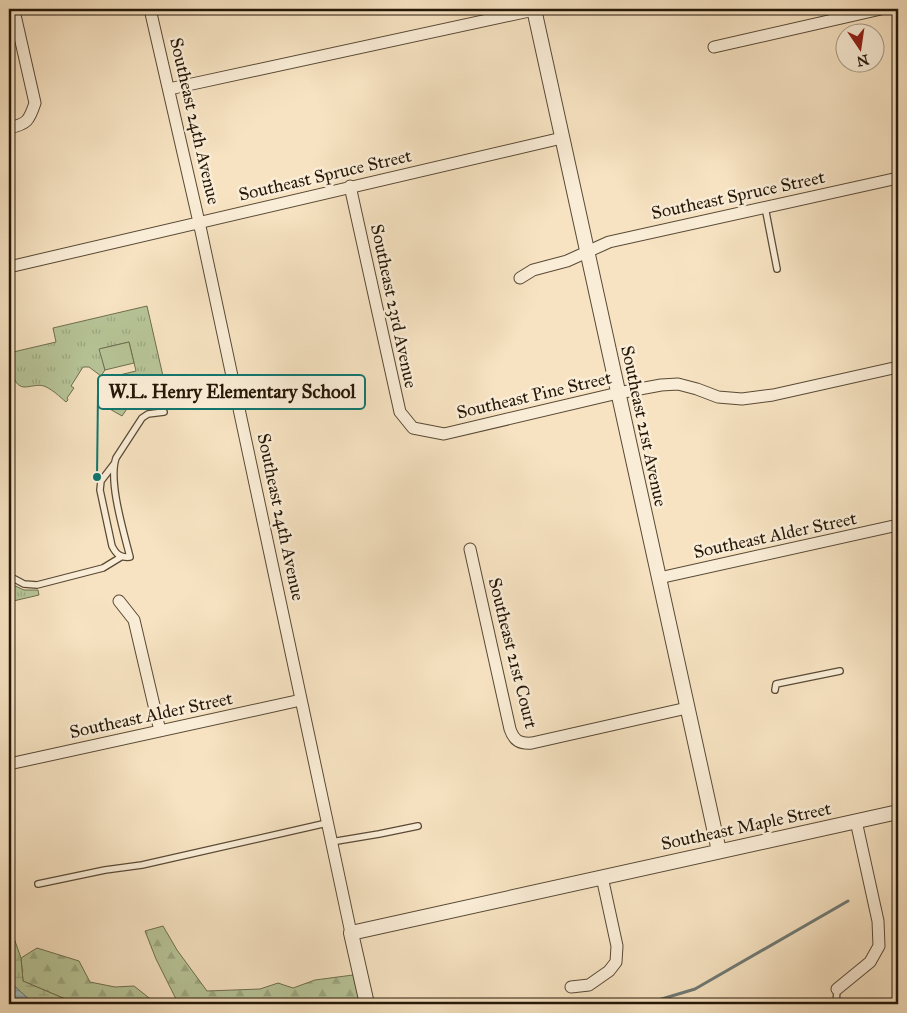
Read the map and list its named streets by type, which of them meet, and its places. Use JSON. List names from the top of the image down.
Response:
{
  "streets": {
    "street": [
      "Southeast 24th Avenue",
      "Southeast Spruce Street",
      "Southeast 23rd Avenue",
      "Southeast Pine Street",
      "Southeast 21st Avenue",
      "Southeast Alder Street",
      "Southeast 21st Court",
      "Southeast Maple Street"
    ]
  },
  "crossings": [
    ["Southeast 24th Avenue", "Southeast Spruce Street"],
    ["Southeast 24th Avenue", "Southeast Alder Street"],
    ["Southeast 24th Avenue", "Southeast Maple Street"],
    ["Southeast Spruce Street", "Southeast 23rd Avenue"],
    ["Southeast Spruce Street", "Southeast 21st Avenue"],
    ["Southeast 23rd Avenue", "Southeast Pine Street"],
    ["Southeast Pine Street", "Southeast 21st Avenue"],
    ["Southeast 21st Avenue", "Southeast Alder Street"],
    ["Southeast 21st Avenue", "Southeast 21st Court"],
    ["Southeast 21st Avenue", "Southeast Maple Street"]
  ],
  "places": ["W.L. Henry Elementary School"],
  "north": "bottom"
}
